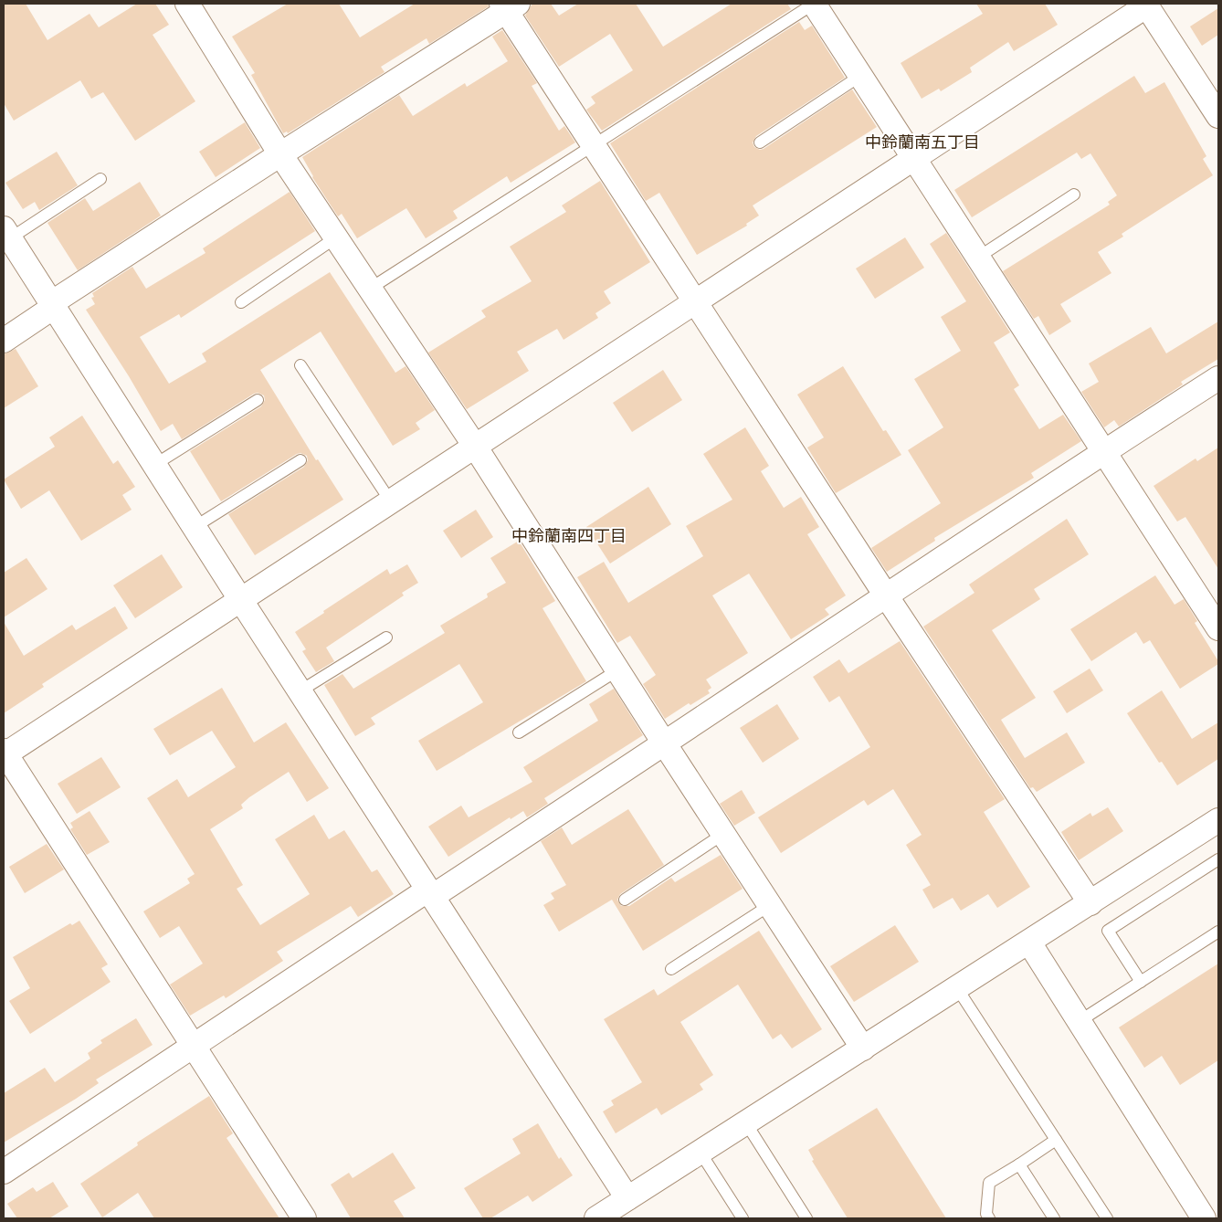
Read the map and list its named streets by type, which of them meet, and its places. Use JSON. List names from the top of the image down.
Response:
{
  "districts": ["中鈴蘭南五丁目", "中鈴蘭南四丁目"]
}
